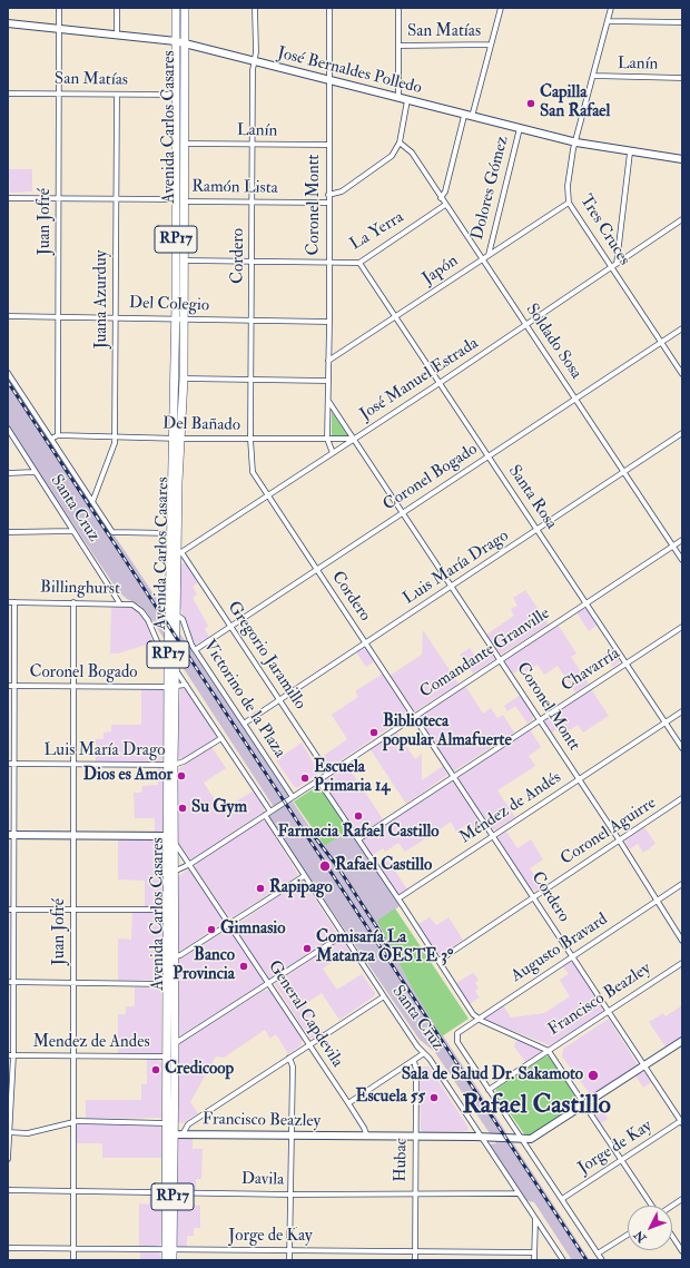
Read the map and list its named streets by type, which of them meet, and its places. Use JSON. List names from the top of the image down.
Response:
{
  "streets": {
    "main road": ["Avenida Carlos Casares", "RP17"],
    "street": [
      "San Matías",
      "Lanín",
      "José Bernaldes Polledo",
      "Ramón Lista",
      "Dolores Gómez",
      "Coronel Montt",
      "Juan Jofré",
      "Tres Cruces",
      "La Yerra",
      "Cordero",
      "Japón",
      "Juana Azurduy",
      "Del Colegio",
      "Soldado Sosa",
      "José Manuel Estrada",
      "Del Bañado",
      "Coronel Bogado",
      "Santa Rosa",
      "Santa Cruz",
      "Luis María Drago",
      "Billinghurst",
      "Comandante Granville",
      "Gregorio Jaramillo",
      "Chavarría",
      "Victorino de la Plaza",
      "Méndez de Andés",
      "Coronel Aguirre",
      "Augusto Bravard",
      "Francisco Beazley",
      "General Capdevila",
      "Mendez de Andes",
      "Jorge de Kay",
      "Hubac",
      "Davila"
    ]
  },
  "crossings": [
    ["San Matías", "Avenida Carlos Casares"],
    ["San Matías", "Juan Jofré"],
    ["San Matías", "Juana Azurduy"],
    ["Lanín", "Avenida Carlos Casares"],
    ["Lanín", "Coronel Montt"],
    ["Lanín", "Tres Cruces"],
    ["Lanín", "Cordero"],
    ["José Bernaldes Polledo", "Avenida Carlos Casares"],
    ["José Bernaldes Polledo", "Dolores Gómez"],
    ["José Bernaldes Polledo", "Coronel Montt"],
    ["José Bernaldes Polledo", "Juan Jofré"],
    ["José Bernaldes Polledo", "Tres Cruces"],
    ["José Bernaldes Polledo", "Cordero"],
    ["Avenida Carlos Casares", "Ramón Lista"],
    ["Avenida Carlos Casares", "La Yerra"],
    ["Avenida Carlos Casares", "Del Colegio"],
    ["Avenida Carlos Casares", "José Manuel Estrada"],
    ["Avenida Carlos Casares", "Del Bañado"],
    ["Avenida Carlos Casares", "Coronel Bogado"],
    ["Avenida Carlos Casares", "Luis María Drago"],
    ["Avenida Carlos Casares", "Billinghurst"],
    ["Avenida Carlos Casares", "Comandante Granville"],
    ["Avenida Carlos Casares", "Gregorio Jaramillo"],
    ["Avenida Carlos Casares", "Victorino de la Plaza"],
    ["Avenida Carlos Casares", "Francisco Beazley"],
    ["Avenida Carlos Casares", "General Capdevila"],
    ["Avenida Carlos Casares", "Mendez de Andes"],
    ["Avenida Carlos Casares", "Jorge de Kay"],
    ["Avenida Carlos Casares", "Davila"],
    ["Ramón Lista", "Coronel Montt"],
    ["Ramón Lista", "Juan Jofré"],
    ["Ramón Lista", "Cordero"],
    ["Ramón Lista", "Juana Azurduy"],
    ["Dolores Gómez", "Japón"],
    ["Coronel Montt", "La Yerra"],
    ["Coronel Montt", "Japón"],
    ["Coronel Montt", "Del Colegio"],
    ["Coronel Montt", "José Manuel Estrada"],
    ["Coronel Montt", "Del Bañado"],
    ["Coronel Montt", "Coronel Bogado"],
    ["Coronel Montt", "Luis María Drago"],
    ["Coronel Montt", "Comandante Granville"],
    ["Coronel Montt", "Chavarría"],
    ["Coronel Montt", "Méndez de Andés"],
    ["Coronel Montt", "Coronel Aguirre"],
    ["Coronel Montt", "Augusto Bravard"],
    ["Juan Jofré", "Del Colegio"],
    ["Juan Jofré", "Del Bañado"],
    ["Juan Jofré", "Coronel Bogado"],
    ["Juan Jofré", "Luis María Drago"],
    ["Juan Jofré", "Billinghurst"],
    ["Juan Jofré", "Mendez de Andes"],
    ["Juan Jofré", "Jorge de Kay"],
    ["Juan Jofré", "Davila"],
    ["Tres Cruces", "Japón"],
    ["Tres Cruces", "José Manuel Estrada"],
    ["Tres Cruces", "Coronel Bogado"],
    ["La Yerra", "Cordero"],
    ["La Yerra", "Soldado Sosa"],
    ["La Yerra", "Santa Rosa"],
    ["Cordero", "Del Colegio"],
    ["Cordero", "José Manuel Estrada"],
    ["Cordero", "Del Bañado"],
    ["Cordero", "Coronel Bogado"],
    ["Cordero", "Luis María Drago"],
    ["Cordero", "Comandante Granville"],
    ["Cordero", "Chavarría"],
    ["Cordero", "Méndez de Andés"],
    ["Cordero", "Coronel Aguirre"],
    ["Cordero", "Augusto Bravard"],
    ["Cordero", "Francisco Beazley"],
    ["Cordero", "Jorge de Kay"],
    ["Japón", "Soldado Sosa"],
    ["Japón", "Santa Rosa"],
    ["Juana Azurduy", "Del Colegio"],
    ["Juana Azurduy", "Del Bañado"],
    ["Soldado Sosa", "José Manuel Estrada"],
    ["Soldado Sosa", "Coronel Bogado"],
    ["Soldado Sosa", "Luis María Drago"],
    ["Soldado Sosa", "Comandante Granville"],
    ["José Manuel Estrada", "Del Bañado"],
    ["José Manuel Estrada", "Santa Rosa"],
    ["José Manuel Estrada", "Gregorio Jaramillo"],
    ["Coronel Bogado", "Santa Rosa"],
    ["Coronel Bogado", "Gregorio Jaramillo"],
    ["Coronel Bogado", "Victorino de la Plaza"],
    ["Santa Rosa", "Luis María Drago"],
    ["Santa Rosa", "Comandante Granville"],
    ["Santa Rosa", "Chavarría"],
    ["Santa Rosa", "Méndez de Andés"],
    ["Santa Cruz", "Billinghurst"],
    ["Santa Cruz", "Comandante Granville"],
    ["Santa Cruz", "Francisco Beazley"],
    ["Santa Cruz", "Davila"],
    ["Luis María Drago", "Gregorio Jaramillo"],
    ["Luis María Drago", "Victorino de la Plaza"],
    ["Comandante Granville", "Gregorio Jaramillo"],
    ["Comandante Granville", "Victorino de la Plaza"],
    ["Comandante Granville", "General Capdevila"],
    ["Augusto Bravard", "Francisco Beazley"],
    ["Francisco Beazley", "General Capdevila"],
    ["Francisco Beazley", "Hubac"],
    ["Jorge de Kay", "Hubac"],
    ["Hubac", "Davila"]
  ],
  "districts": ["Rafael Castillo"],
  "places": [
    "Capilla San Rafael",
    "Biblioteca popular Almafuerte",
    "Dios es Amor",
    "Escuela Primaria 14",
    "Su Gym",
    "Farmacia Rafael Castillo",
    "Rafael Castillo",
    "Rapipago",
    "Gimnasio",
    "Comisaría La Matanza OESTE 3°",
    "Banco Provincia",
    "Credicoop",
    "Sala de Salud Dr. Sakamoto",
    "Escuela 55"
  ],
  "north": "bottom left"
}
